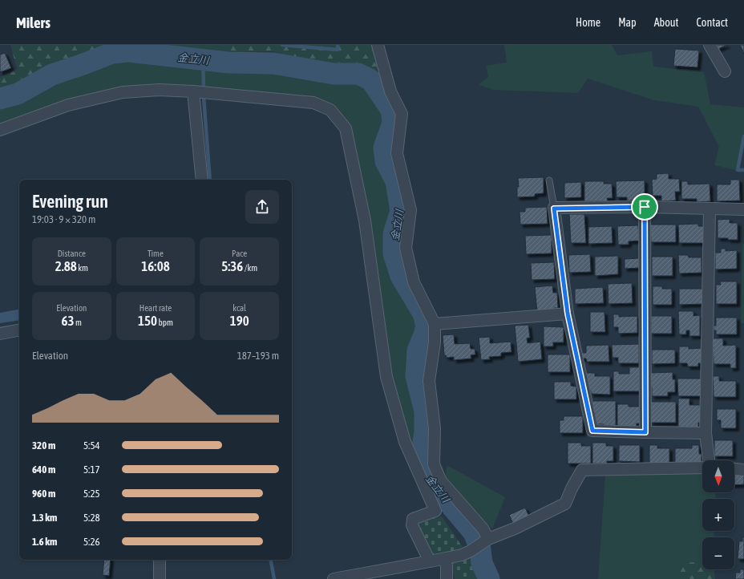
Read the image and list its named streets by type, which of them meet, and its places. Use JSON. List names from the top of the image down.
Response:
{
  "water": ["金立川"],
  "north": "bottom",
  "page": {
    "header": "Milers",
    "nav": [
      "Home",
      "Map",
      "About",
      "Contact"
    ],
    "heading": ["Evening run", "19:03 · 9 × 320 m"],
    "stats": [
      ["Distance", "2.88 km"],
      ["Time", "16:08"],
      ["Pace", "5:36 /km"],
      ["Elevation", "63 m"],
      ["Heart rate", "150 bpm"],
      ["kcal", "190"]
    ],
    "chart": ["Elevation", "187–193 m"],
    "list": [
      {
        "name": "320 m",
        "note": "5:54"
      },
      {
        "name": "640 m",
        "note": "5:17"
      },
      {
        "name": "960 m",
        "note": "5:25"
      },
      {
        "name": "1.3 km",
        "note": "5:28"
      },
      {
        "name": "1.6 km",
        "note": "5:26"
      }
    ],
    "map_buttons": ["+", "−"]
  }
}
